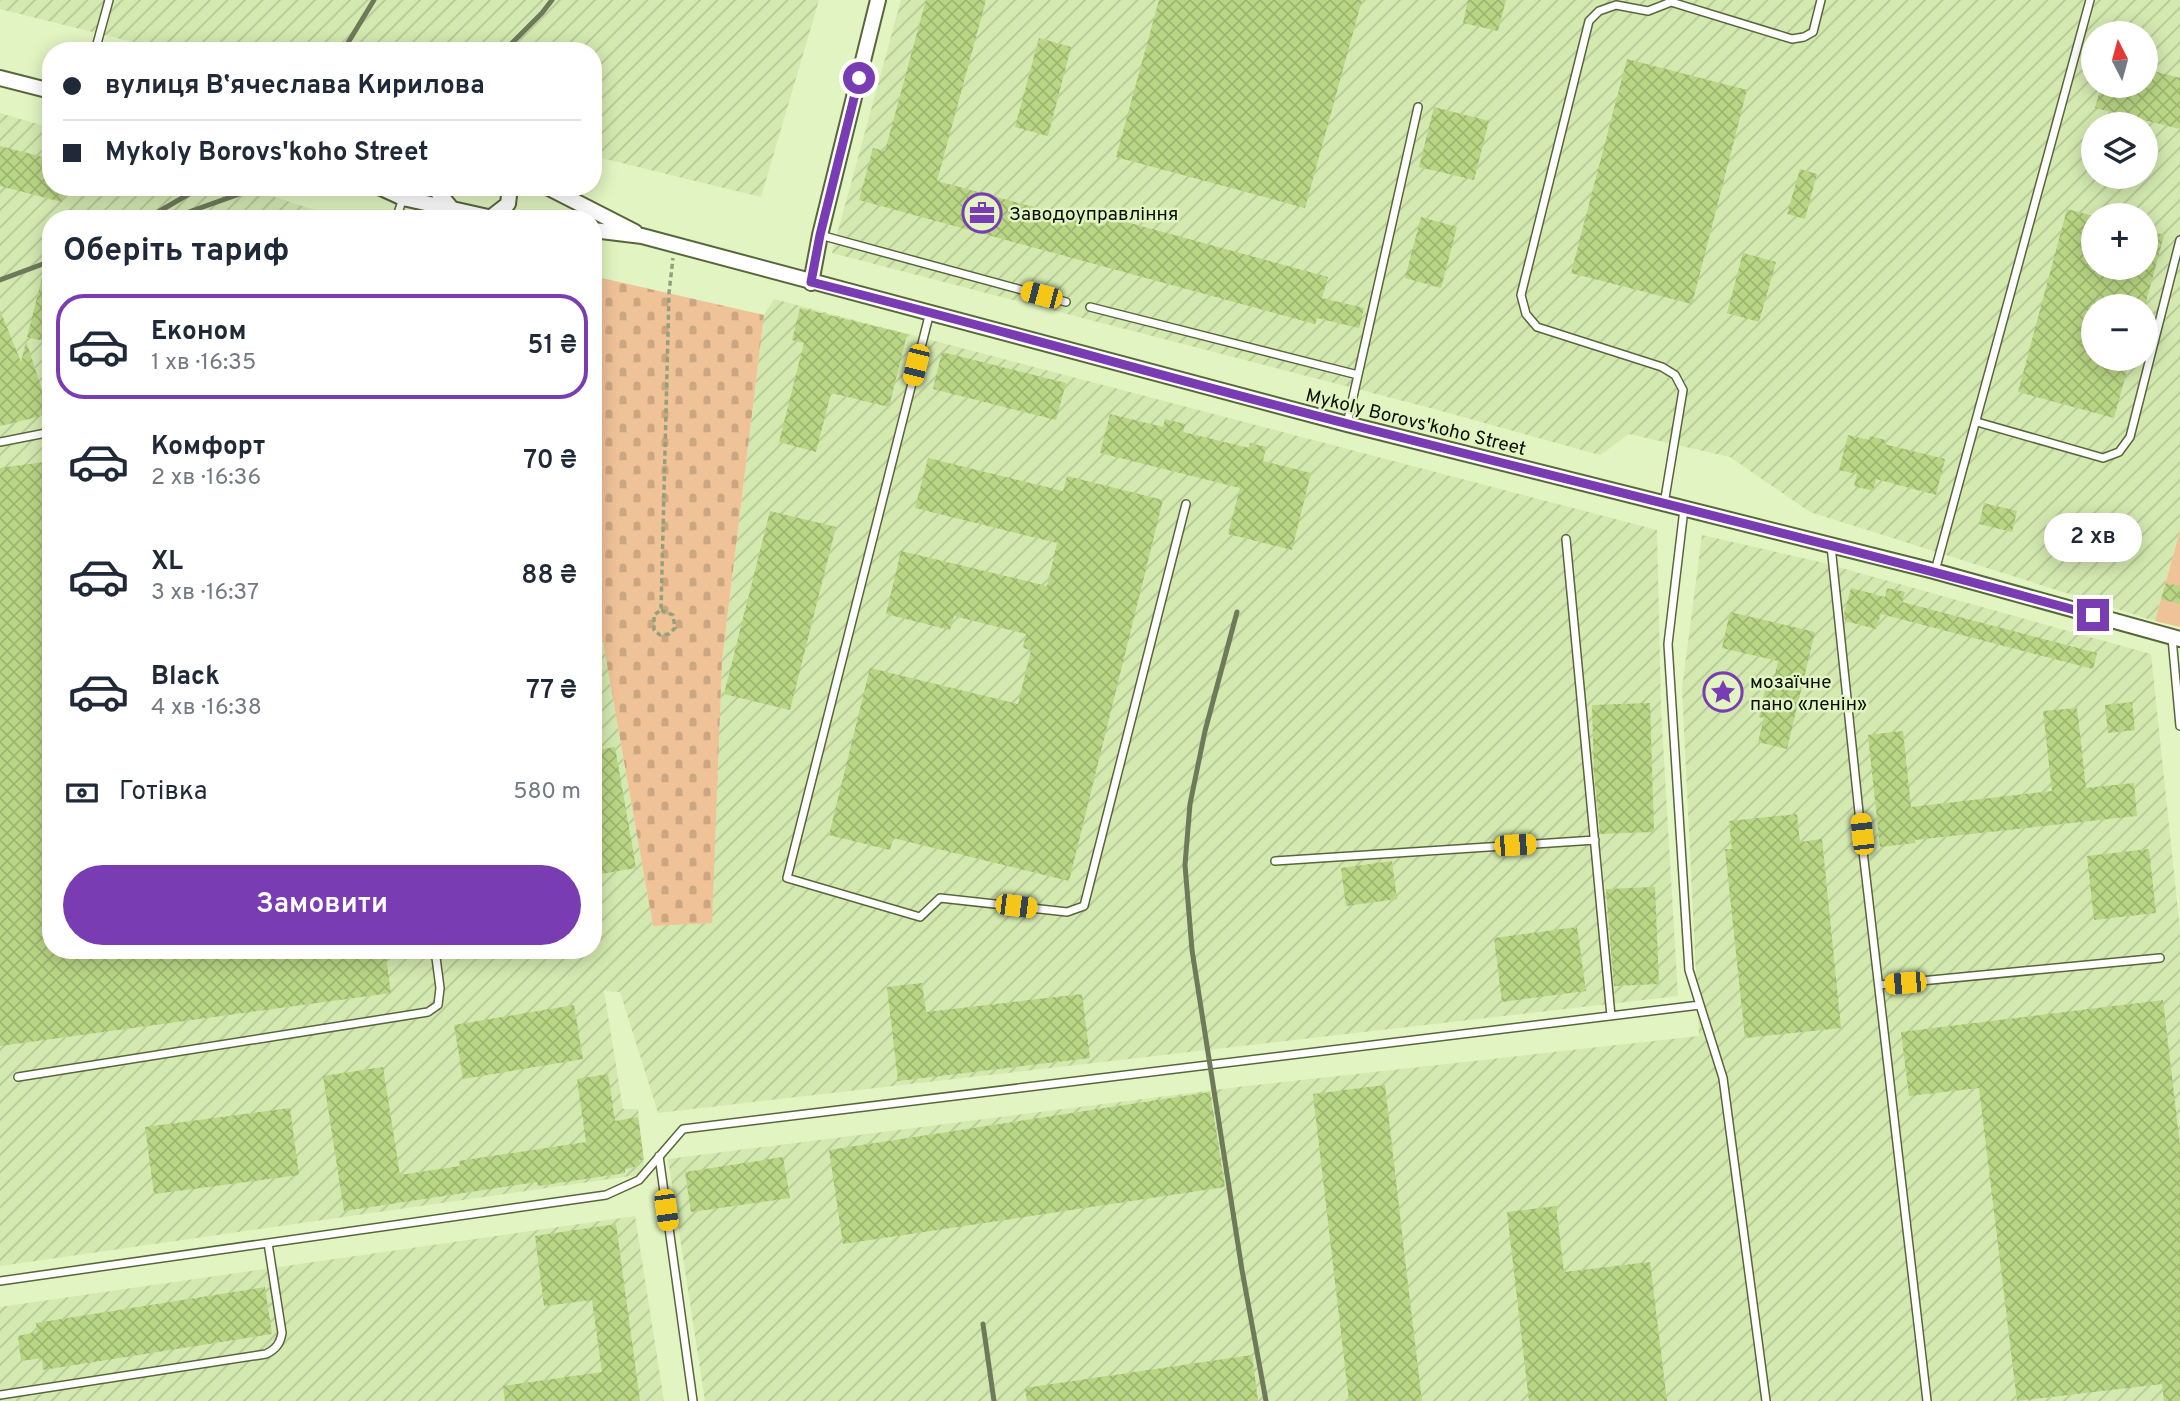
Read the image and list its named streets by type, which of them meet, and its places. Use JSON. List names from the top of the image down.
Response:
{
  "streets": {
    "street": ["Mykoly Borovs'koho Street"]
  },
  "places": {
    "office": ["Заводоуправління"],
    "place": ["мозаїчне пано «ленін»"]
  },
  "north": "top",
  "page": {
    "map_buttons": ["+", "−"],
    "banner": ["вулиця Вʼячеслава Кирилова", "Mykoly Borovs'koho Street"],
    "heading": "Оберіть тариф",
    "list": [
      {
        "name": "Економ",
        "note": "1 хв · 16:35",
        "value": "51 ₴"
      },
      {
        "name": "Комфорт",
        "note": "2 хв · 16:36",
        "value": "70 ₴"
      },
      {
        "name": "XL",
        "note": "3 хв · 16:37",
        "value": "88 ₴"
      },
      {
        "name": "Black",
        "note": "4 хв · 16:38",
        "value": "77 ₴"
      }
    ],
    "bubble": "2 хв",
    "pay": ["Готівка", "580 m"],
    "buttons": "Замовити"
  }
}
